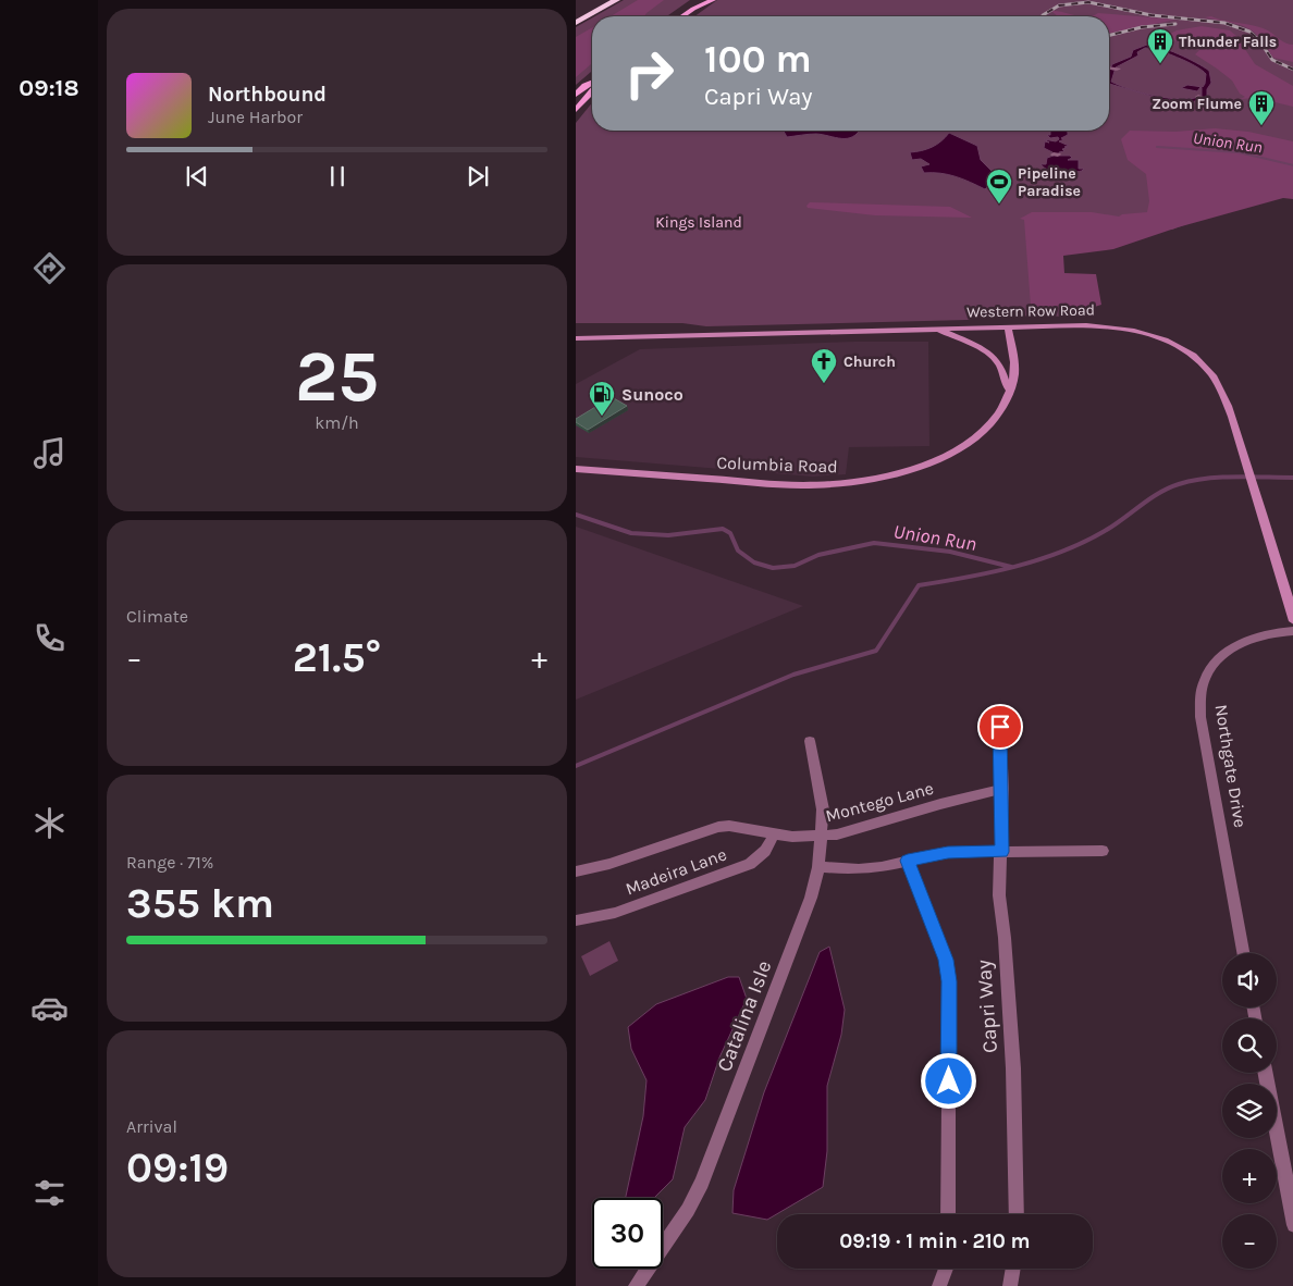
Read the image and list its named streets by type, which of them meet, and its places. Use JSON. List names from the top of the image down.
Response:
{
  "streets": {
    "street": [
      "Western Row Road",
      "Columbia Road",
      "Northgate Drive",
      "Montego Lane",
      "Madeira Lane",
      "Capri Way",
      "Catalina Isle"
    ]
  },
  "crossings": [
    ["Western Row Road", "Columbia Road"],
    ["Montego Lane", "Madeira Lane"],
    ["Montego Lane", "Capri Way"],
    ["Montego Lane", "Catalina Isle"]
  ],
  "water": ["Union Run"],
  "parks": ["Kings Island"],
  "places": {
    "building": ["Thunder Falls", "Zoom Flume"],
    "sports": ["Pipeline Paradise"],
    "church": ["Church"],
    "fuel station": ["Sunoco"]
  },
  "page": {
    "tabs": "09:18",
    "turn": ["100 m", "Capri Way"],
    "song": ["Northbound", "June Harbor"],
    "tile": [
      ["25", "km/h"],
      "Climate",
      ["Range · 71%", "355 km"],
      ["Arrival", "09:19"]
    ],
    "heat": ["−", "21.5°", "+"],
    "map_buttons": ["+", "−"],
    "limit": "30",
    "trip": "09:19 · 1 min · 210 m"
  }
}
